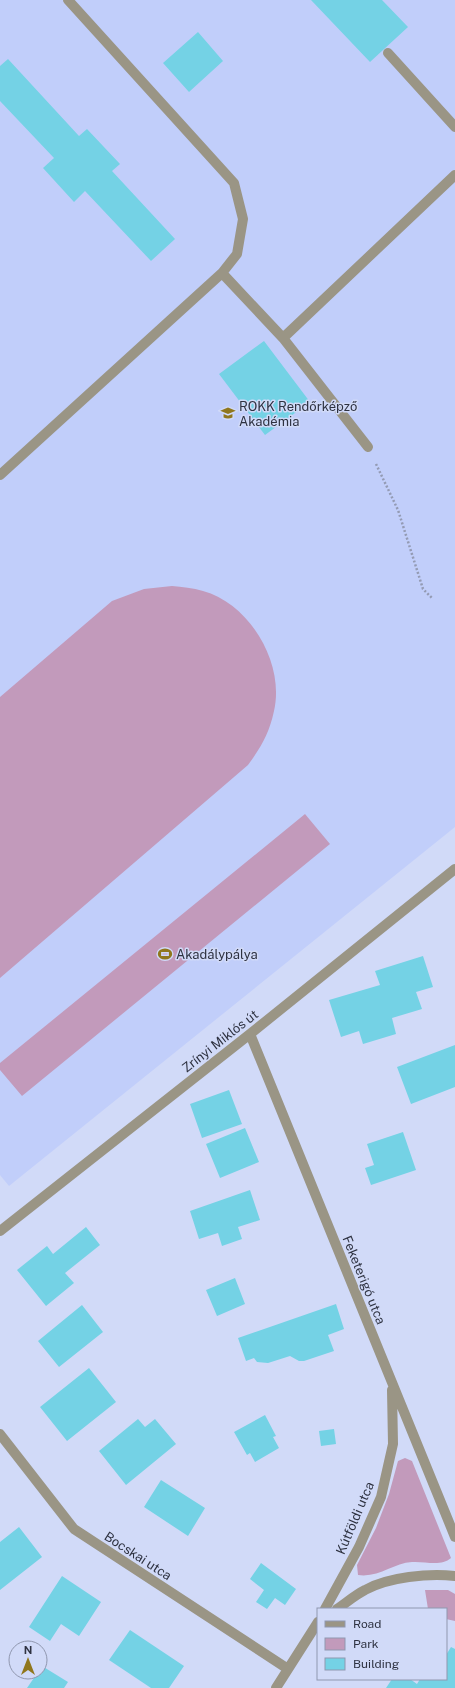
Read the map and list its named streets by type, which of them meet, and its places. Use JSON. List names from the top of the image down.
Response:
{
  "streets": {
    "street": [
      "Zrínyi Miklós út",
      "Feketerigó utca",
      "Kútföldi utca",
      "Bocskai utca"
    ]
  },
  "crossings": [
    ["Zrínyi Miklós út", "Feketerigó utca"],
    ["Feketerigó utca", "Kútföldi utca"]
  ],
  "places": {
    "school or university": ["ROKK Rendőrképző Akadémia"],
    "sports": ["Akadálypálya"]
  },
  "legend": ["Road", "Park", "Building"],
  "north": "top"
}
